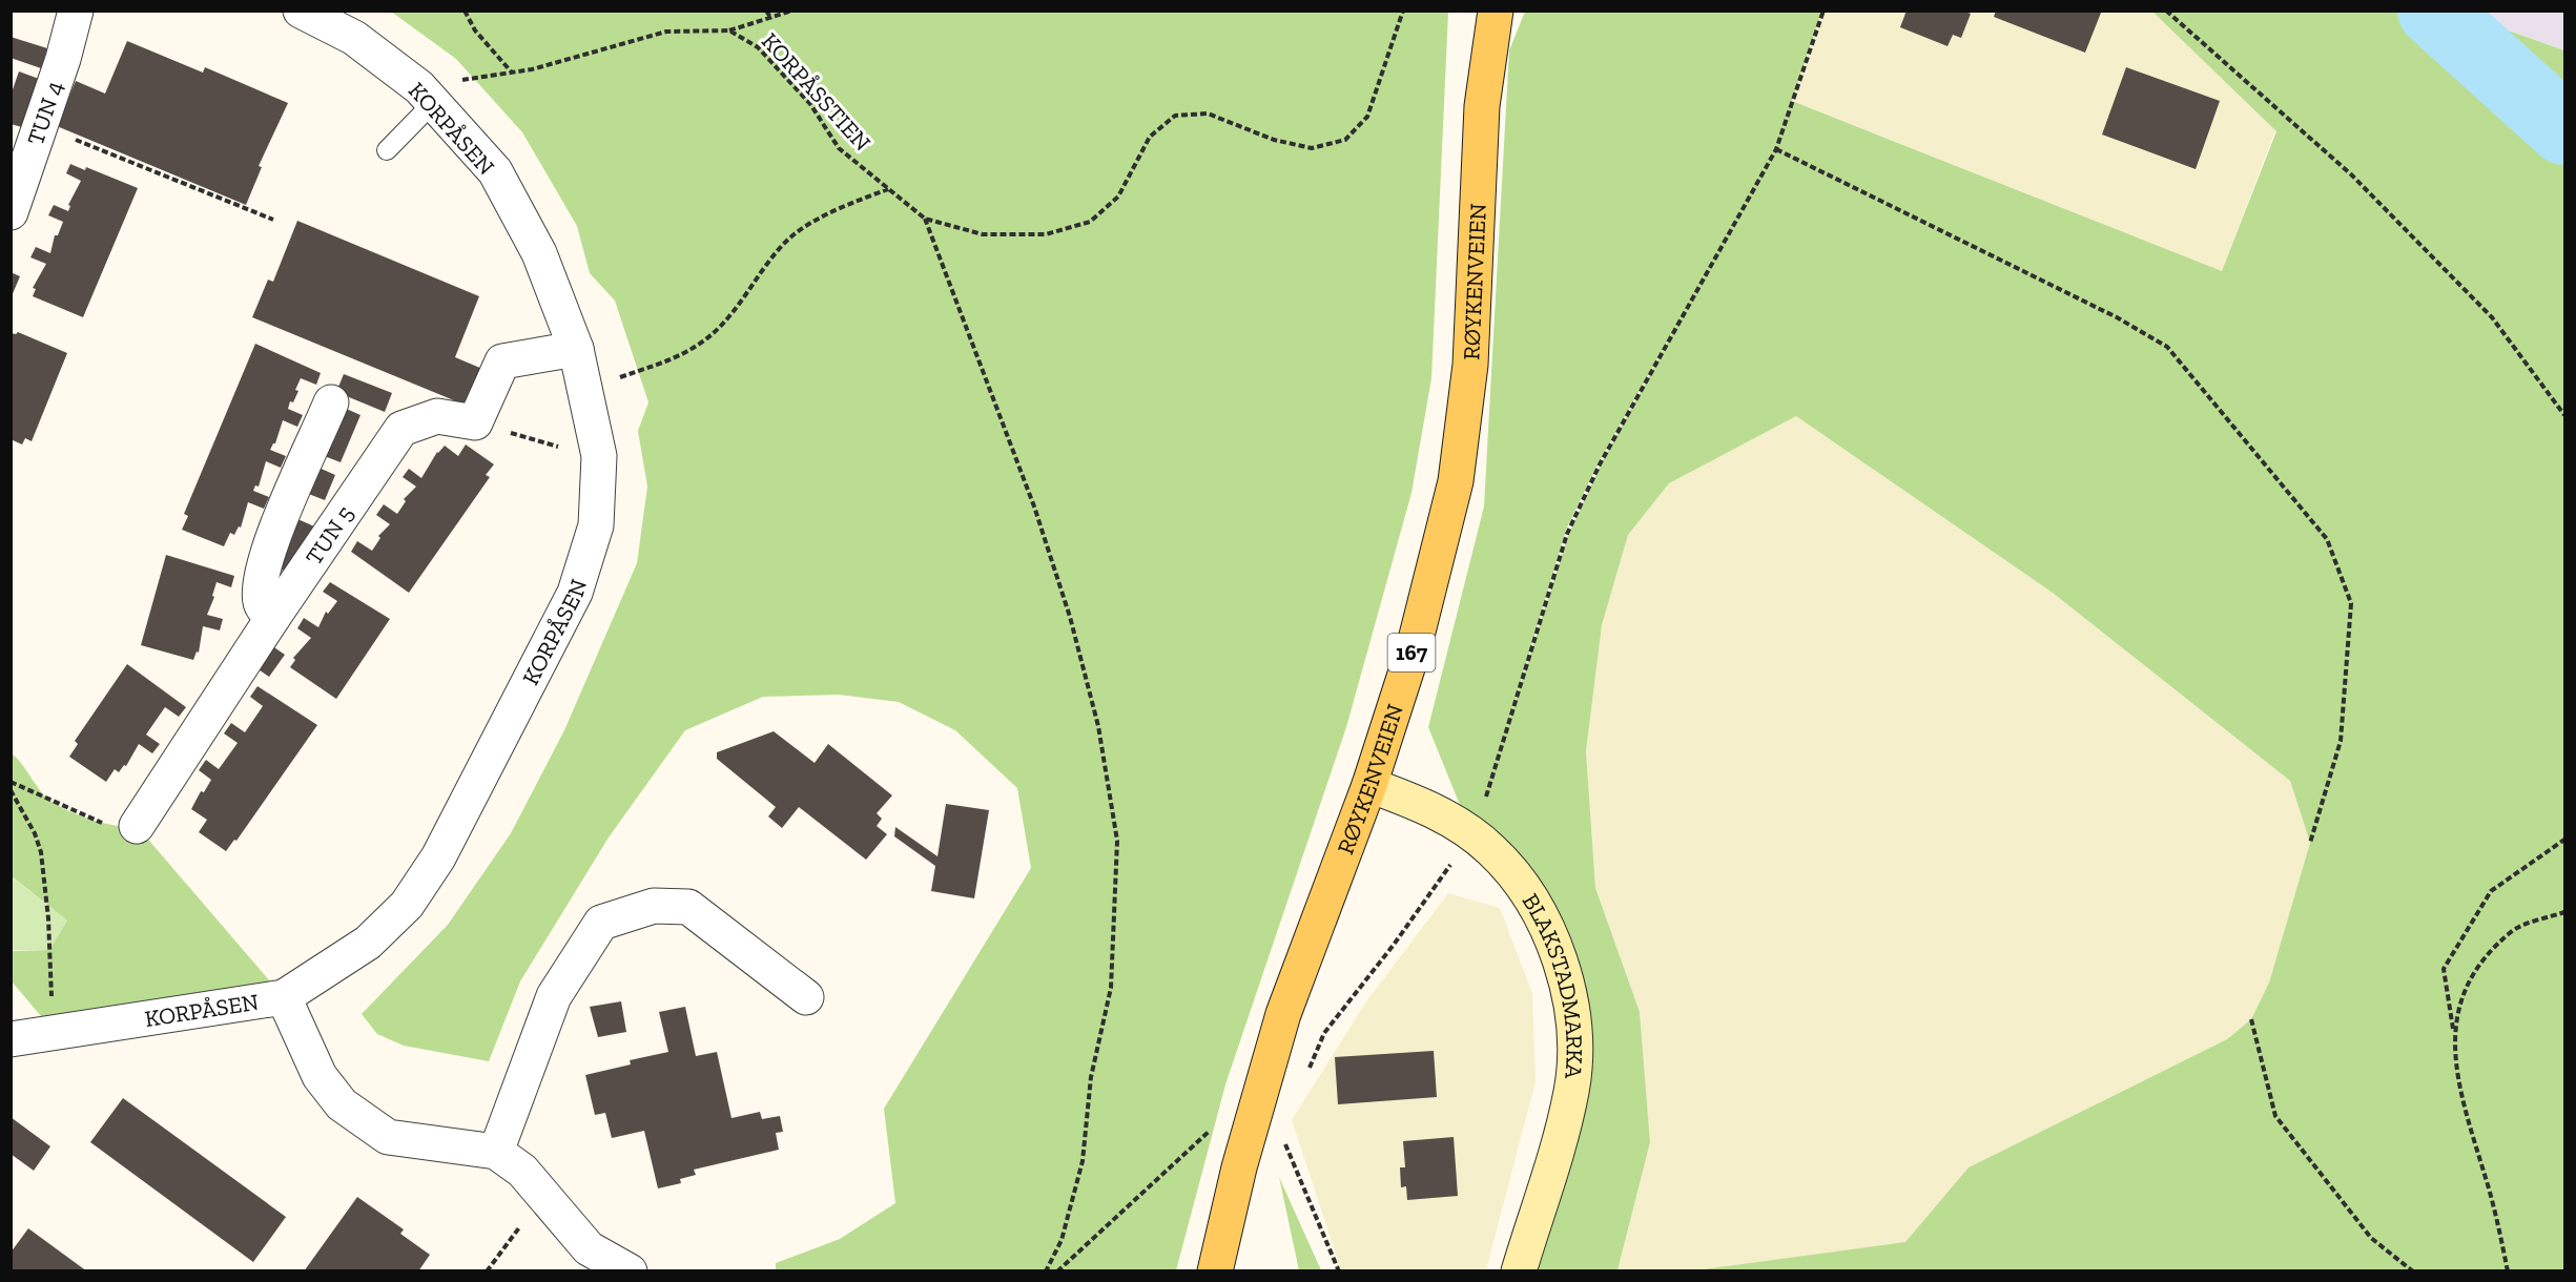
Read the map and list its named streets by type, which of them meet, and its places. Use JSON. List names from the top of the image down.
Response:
{
  "streets": {
    "main road": ["RØYKENVEIEN", "167", "BLAKSTADMARKA"],
    "street": ["TUN 4", "KORPÅSEN", "TUN 5"],
    "path": ["KORPÅSSTIEN"]
  },
  "crossings": [
    ["KORPÅSSTIEN", "KORPÅSEN"],
    ["RØYKENVEIEN", "BLAKSTADMARKA"]
  ]
}
